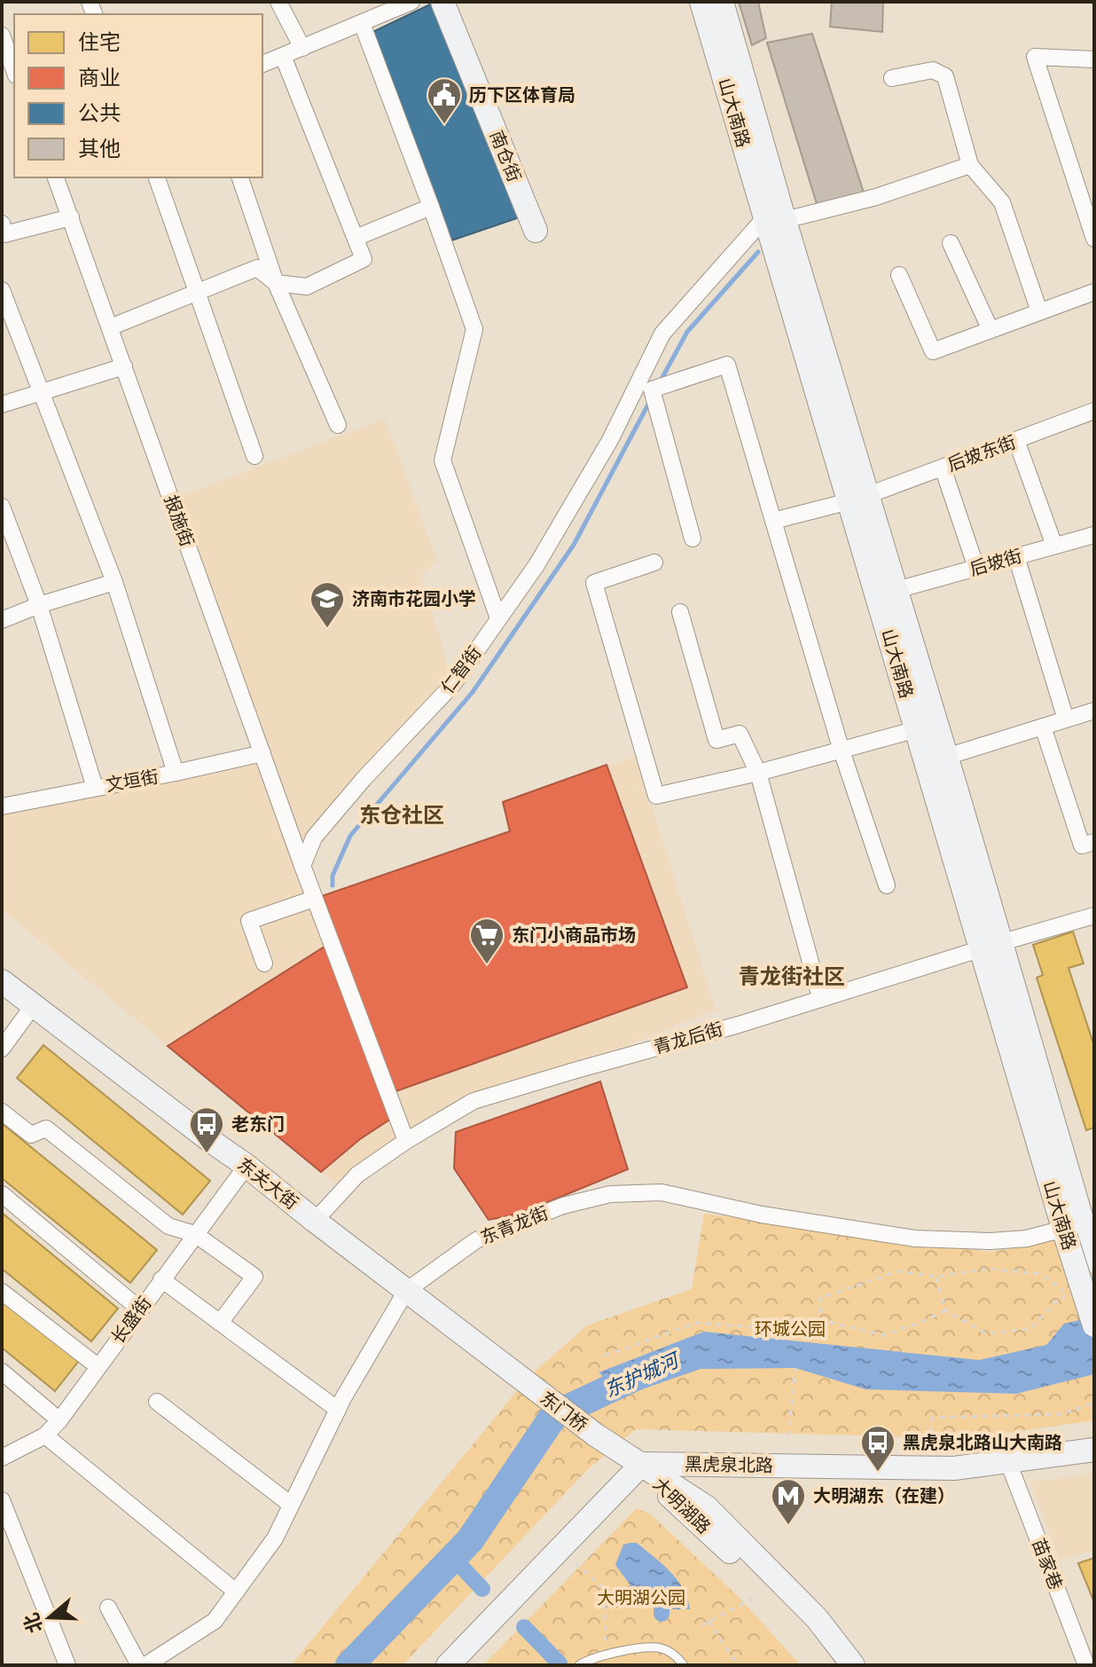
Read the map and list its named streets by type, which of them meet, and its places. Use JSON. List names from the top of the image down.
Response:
{
  "streets": {
    "main road": [
      "山大南路",
      "南仓街",
      "东关大街",
      "东门桥",
      "黑虎泉北路",
      "大明湖路"
    ],
    "street": [
      "后坡东街",
      "报施街",
      "后坡街",
      "仁智街",
      "文垣街",
      "青龙后街",
      "东青龙街",
      "长盛街",
      "苗家巷"
    ]
  },
  "crossings": [
    ["山大南路", "后坡东街"],
    ["山大南路", "后坡街"],
    ["山大南路", "仁智街"],
    ["山大南路", "青龙后街"],
    ["山大南路", "东青龙街"],
    ["报施街", "仁智街"],
    ["报施街", "文垣街"],
    ["青龙后街", "东关大街"],
    ["东关大街", "东青龙街"],
    ["东关大街", "长盛街"],
    ["东关大街", "东门桥"],
    ["东门桥", "黑虎泉北路"],
    ["东门桥", "大明湖路"],
    ["黑虎泉北路", "大明湖路"],
    ["黑虎泉北路", "苗家巷"]
  ],
  "districts": ["东仓社区", "青龙街社区"],
  "water": ["东护城河"],
  "parks": ["环城公园", "大明湖公园"],
  "places": {
    "public building": ["历下区体育局"],
    "school or university": ["济南市花园小学"],
    "supermarket": ["东门小商品市场"],
    "bus stop": ["老东门", "黑虎泉北路山大南路"],
    "metro station": ["大明湖东（在建）"]
  },
  "legend": [
    "住宅",
    "商业",
    "公共",
    "其他"
  ],
  "north": "left"
}
